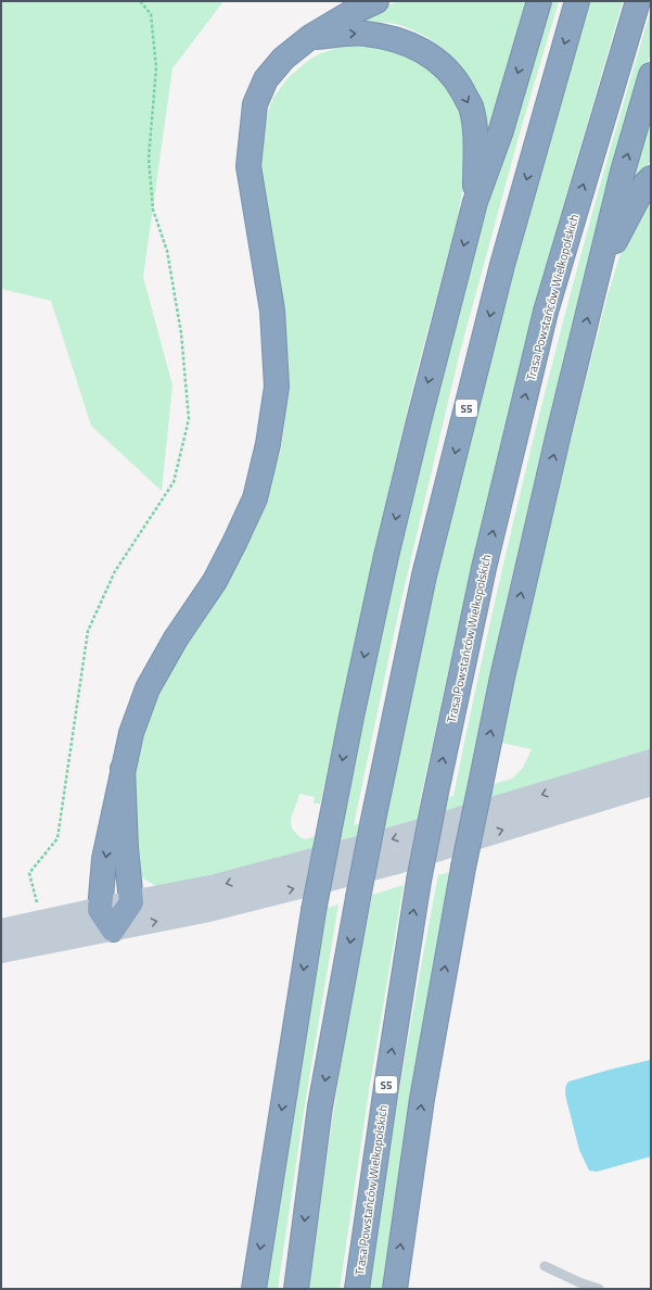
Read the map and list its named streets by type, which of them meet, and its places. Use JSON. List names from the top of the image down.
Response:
{
  "streets": {
    "highway": ["Trasa Powstańców Wielkopolskich", "S5"]
  }
}
